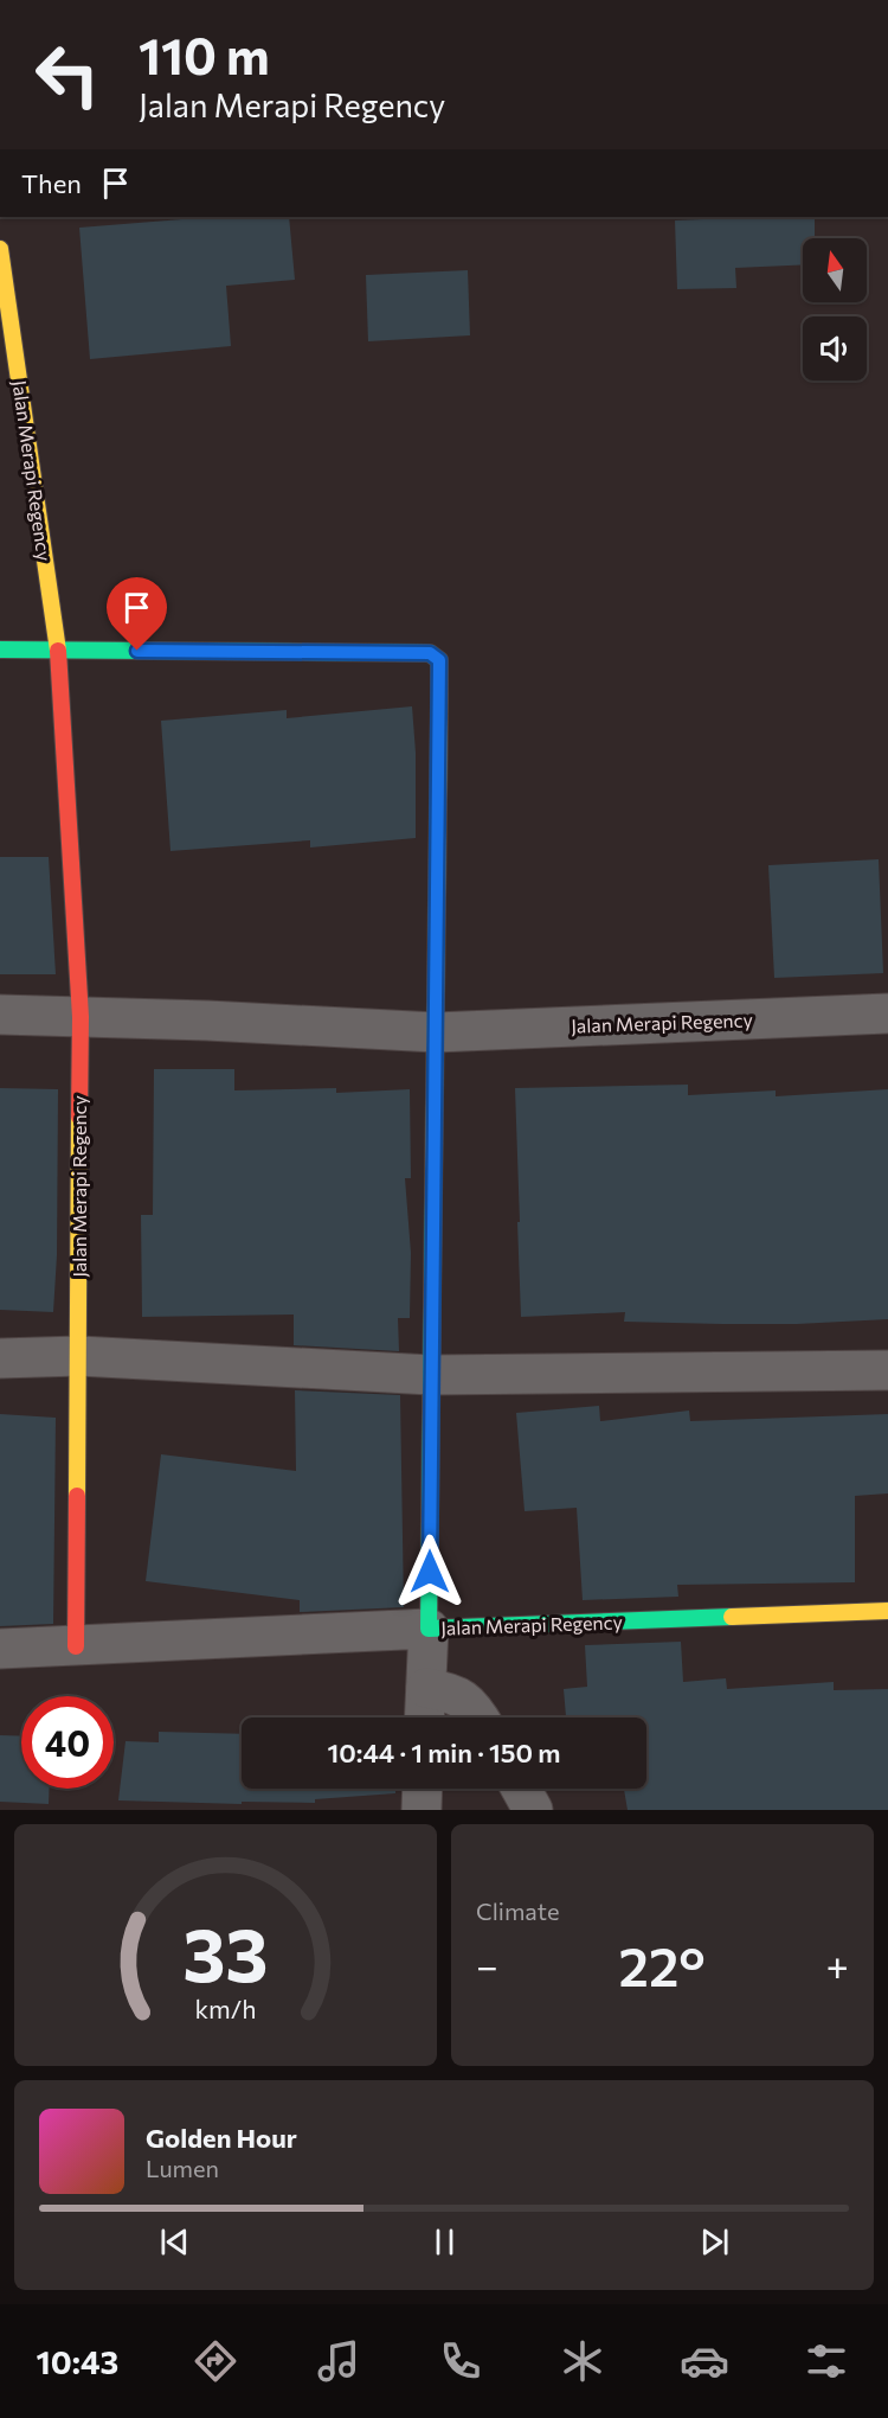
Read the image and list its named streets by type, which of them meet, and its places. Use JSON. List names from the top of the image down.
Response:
{
  "streets": {
    "street": ["Jalan Merapi Regency"]
  },
  "north": "top",
  "page": {
    "turn": ["110 m", "Jalan Merapi Regency"],
    "then": "Then",
    "limit": "40",
    "trip": "10:44 · 1 min · 150 m",
    "tile": "Climate",
    "heat": ["−", "22°", "+"],
    "song": ["Golden Hour", "Lumen"],
    "tabs": "10:43",
    "gauge": ["33", "km/h"]
  }
}
